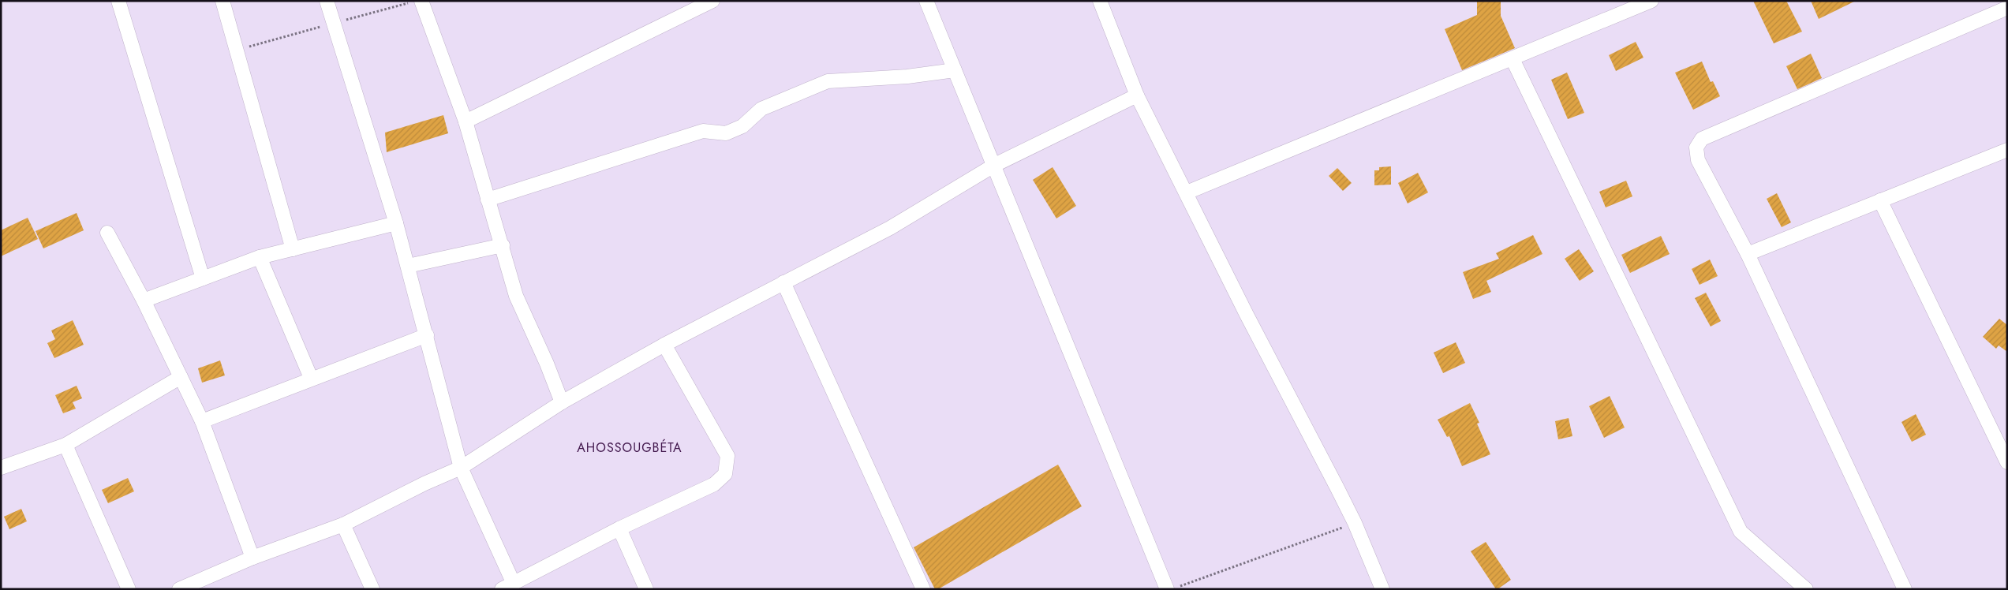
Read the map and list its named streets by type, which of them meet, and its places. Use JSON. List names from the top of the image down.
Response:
{
  "districts": ["AHOSSOUGBÉTA"]
}
